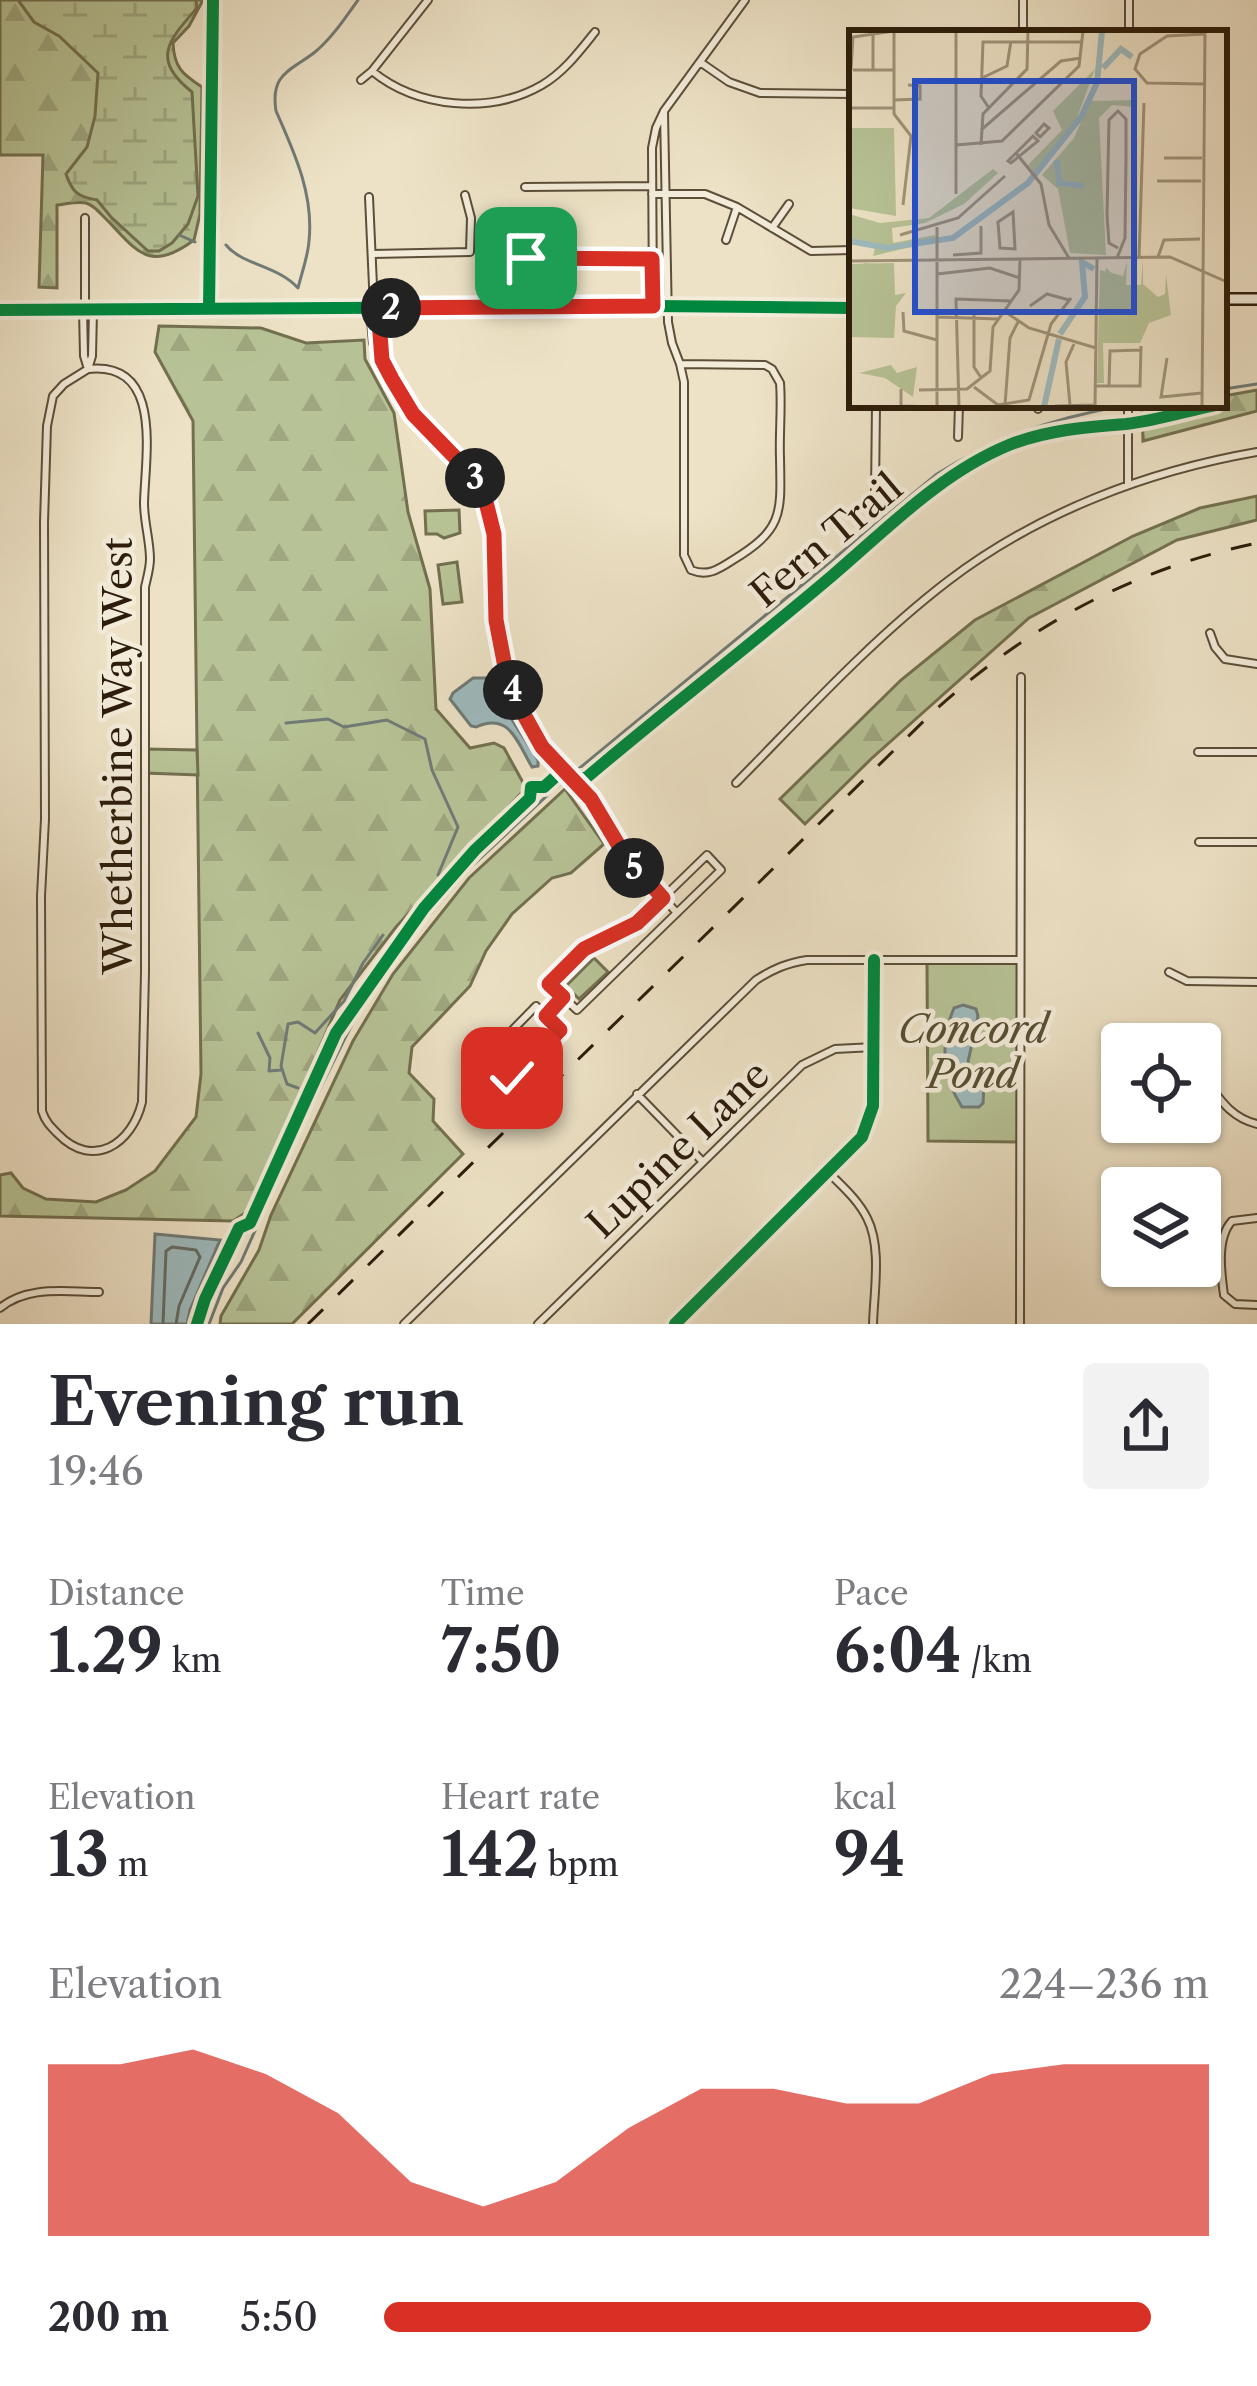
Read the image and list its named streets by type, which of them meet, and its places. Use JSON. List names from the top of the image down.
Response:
{
  "streets": {
    "street": ["Whetherbine Way West", "Lupine Lane"],
    "cycle path": ["Fern Trail"]
  },
  "parks": ["Concord Pond"],
  "page": {
    "pins": [
      "2",
      "3",
      "4",
      "5"
    ],
    "heading": ["Evening run", "19:46"],
    "stats": [
      ["Distance", "1.29 km"],
      ["Time", "7:50"],
      ["Pace", "6:04 /km"],
      ["Elevation", "13 m"],
      ["Heart rate", "142 bpm"],
      ["kcal", "94"]
    ],
    "chart": ["Elevation", "224–236 m"],
    "list": [
      {
        "name": "200 m",
        "note": "5:50"
      }
    ]
  }
}
